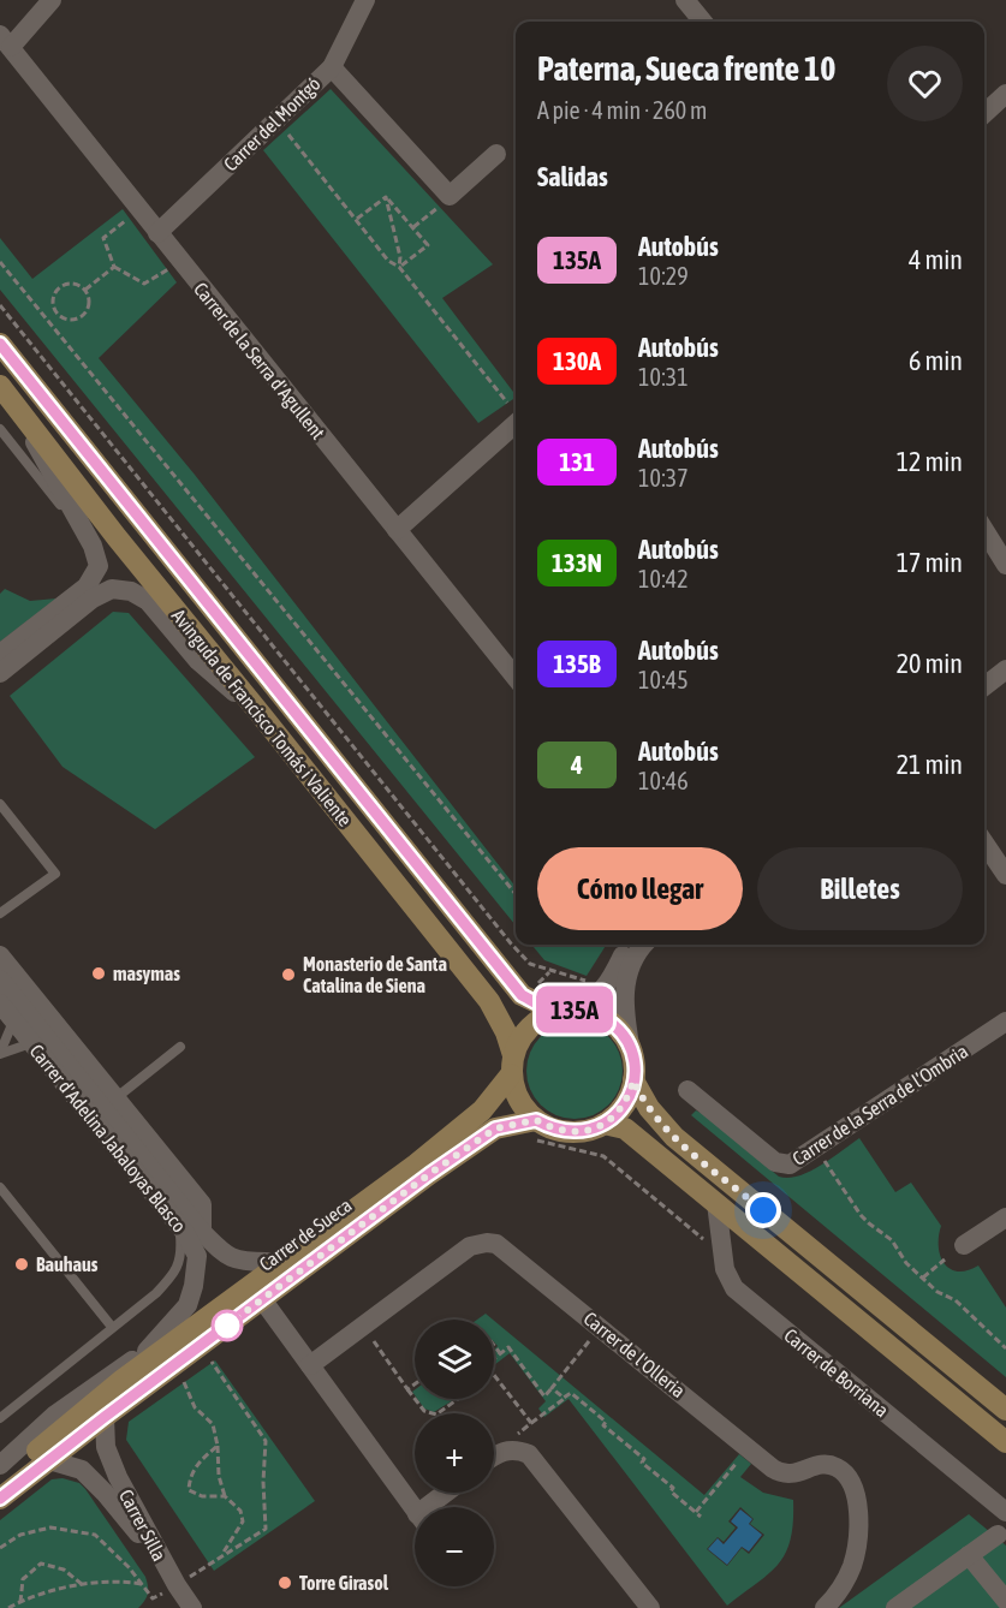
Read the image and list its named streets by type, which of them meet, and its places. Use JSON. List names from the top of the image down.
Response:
{
  "streets": {
    "main road": ["Avinguda de Francisco Tomás i Valiente", "Carrer de Sueca"],
    "street": [
      "Carrer del Montgó",
      "Carrer de la Serra d'Agullent",
      "Carrer de la Serra de l’Ombria",
      "Carrer d'Adelina Jabaloyas Blasco",
      "Carrer de l'Olleria",
      "Carrer de Borriana",
      "Carrer Silla"
    ]
  },
  "crossings": [
    ["Carrer del Montgó", "Carrer de la Serra d'Agullent"],
    ["Avinguda de Francisco Tomás i Valiente", "Carrer de Sueca"],
    ["Carrer d'Adelina Jabaloyas Blasco", "Carrer de Sueca"],
    ["Carrer de Sueca", "Carrer Silla"]
  ],
  "places": [
    "masymas",
    "Monasterio de Santa Catalina de Siena",
    "Bauhaus",
    "Torre Girasol"
  ],
  "lines": ["bus line 135A"],
  "page": {
    "on_map": "135A",
    "heading": [
      ["Paterna, Sueca frente 10", "A pie · 4 min · 260 m"],
      "Salidas"
    ],
    "list": [
      {
        "mark": "135A",
        "name": "Autobús",
        "note": "10:29",
        "value": "4 min"
      },
      {
        "mark": "130A",
        "name": "Autobús",
        "note": "10:31",
        "value": "6 min"
      },
      {
        "mark": "131",
        "name": "Autobús",
        "note": "10:37",
        "value": "12 min"
      },
      {
        "mark": "133N",
        "name": "Autobús",
        "note": "10:42",
        "value": "17 min"
      },
      {
        "mark": "135B",
        "name": "Autobús",
        "note": "10:45",
        "value": "20 min"
      },
      {
        "mark": "4",
        "name": "Autobús",
        "note": "10:46",
        "value": "21 min"
      }
    ],
    "buttons": ["Cómo llegar", "Billetes"],
    "map_buttons": ["+", "−"]
  }
}
